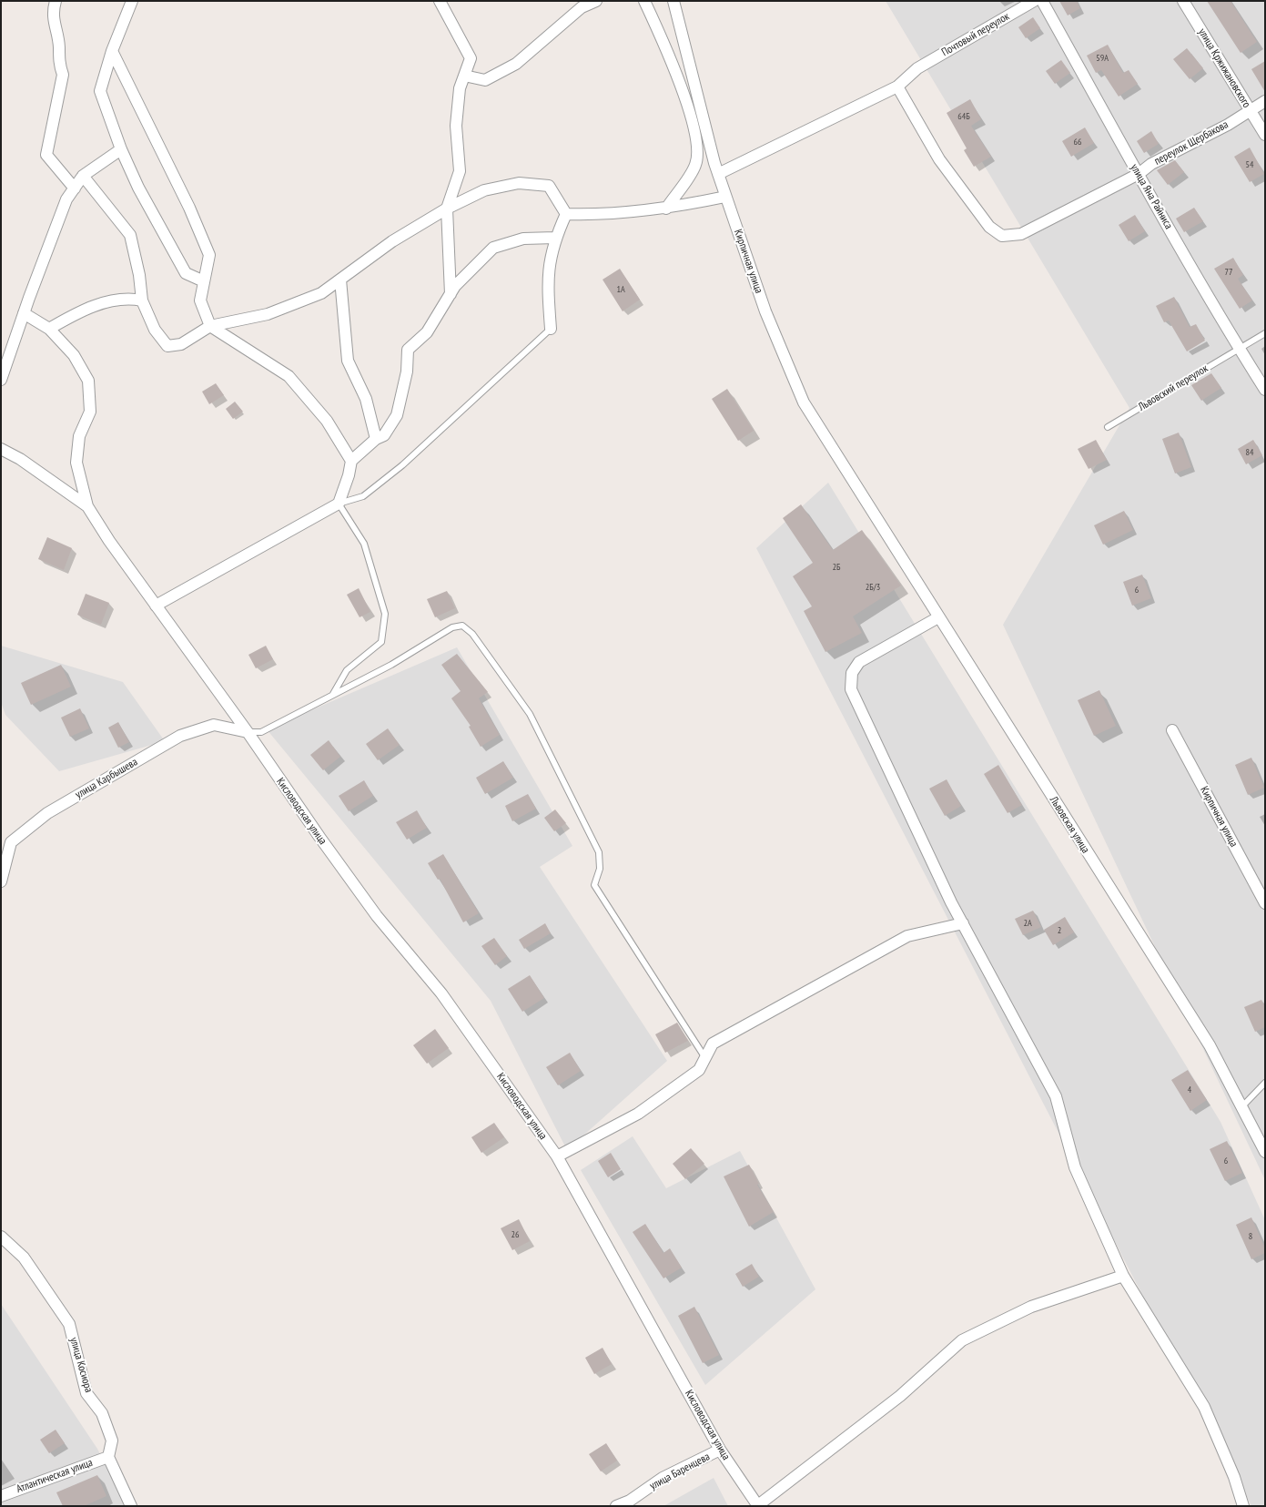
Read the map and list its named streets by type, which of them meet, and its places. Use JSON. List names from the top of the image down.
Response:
{
  "streets": {
    "street": [
      "Почтовый переулок",
      "улица Кржижановского",
      "переулок Щербакова",
      "улица Яна Райниса",
      "Кирпичная улица",
      "улица Карбышева",
      "Кисловодская улица",
      "Львовская улица",
      "улица Косиора",
      "улица Баренцева",
      "Атлантическая улица"
    ],
    "lane": ["Львовский переулок"]
  },
  "crossings": [
    ["Почтовый переулок", "переулок Щербакова"],
    ["Почтовый переулок", "Кирпичная улица"],
    ["улица Кржижановского", "переулок Щербакова"],
    ["переулок Щербакова", "улица Яна Райниса"],
    ["улица Яна Райниса", "Львовский переулок"],
    ["Кирпичная улица", "Львовская улица"],
    ["улица Карбышева", "Кисловодская улица"],
    ["Кисловодская улица", "улица Баренцева"],
    ["улица Косиора", "Атлантическая улица"]
  ],
  "house_numbers": [
    "59А",
    "64Б",
    "66",
    "54",
    "77",
    "1А",
    "84",
    "2Б",
    "2Б/3",
    "6",
    "2А",
    "2",
    "4",
    "6",
    "26",
    "8"
  ]
}
